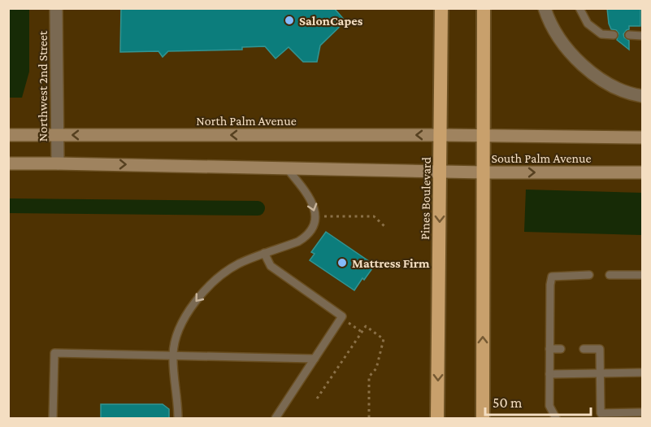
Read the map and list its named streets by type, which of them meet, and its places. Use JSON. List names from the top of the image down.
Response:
{
  "streets": {
    "highway": ["Pines Boulevard"],
    "main road": ["North Palm Avenue", "South Palm Avenue"],
    "street": ["Northwest 2nd Street"]
  },
  "crossings": [
    ["Northwest 2nd Street", "North Palm Avenue"],
    ["North Palm Avenue", "South Palm Avenue"],
    ["North Palm Avenue", "Pines Boulevard"],
    ["South Palm Avenue", "Pines Boulevard"]
  ],
  "places": ["SalonCapes", "Mattress Firm"],
  "scale_bar": "50 m"
}
